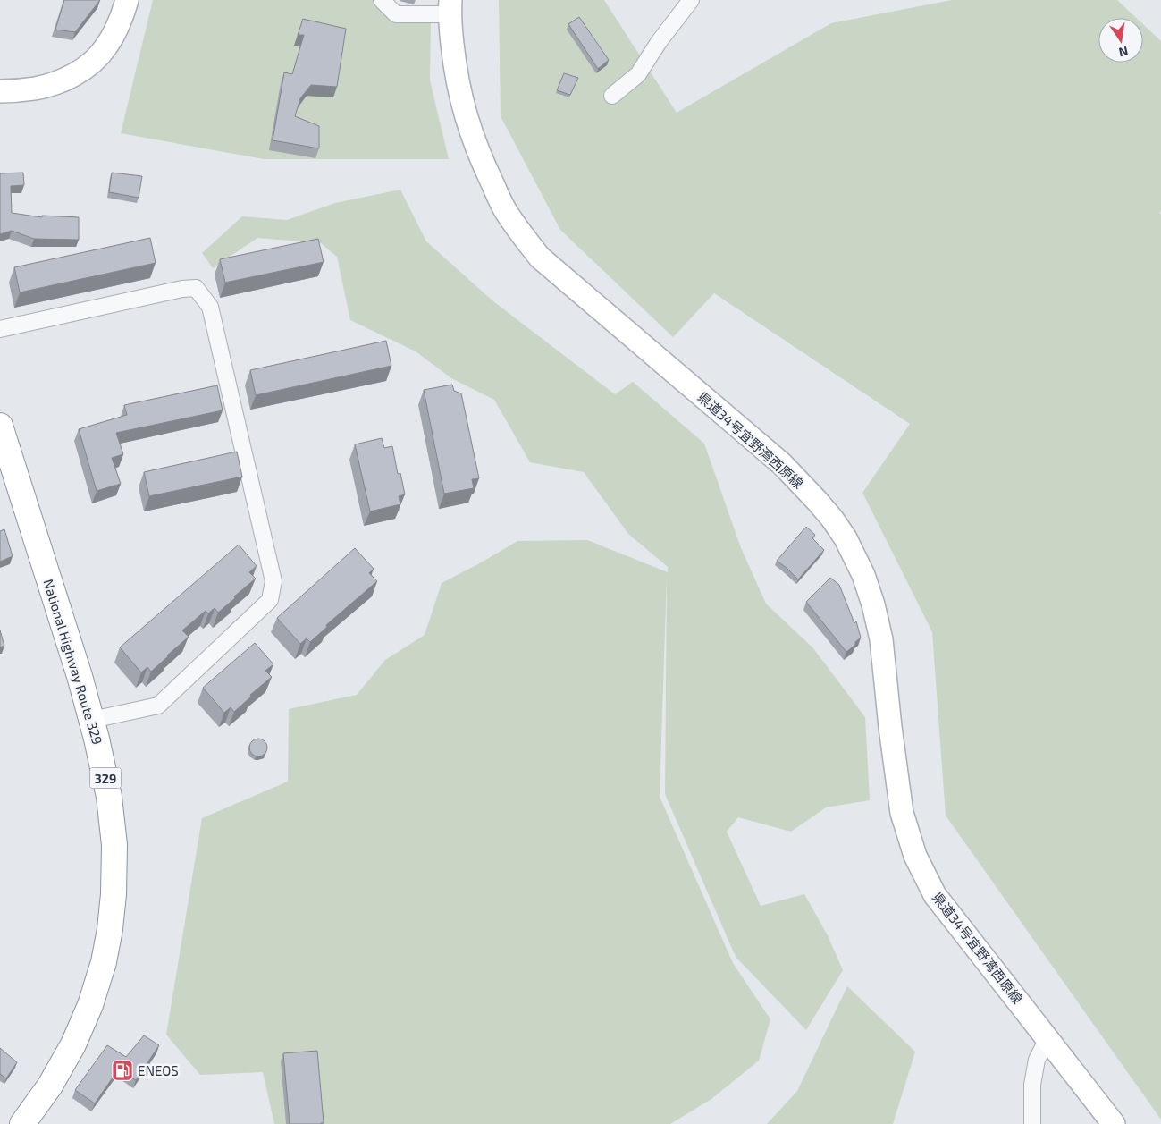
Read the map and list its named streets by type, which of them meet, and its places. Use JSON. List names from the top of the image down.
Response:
{
  "streets": {
    "highway": ["National Highway Route 329", "329"],
    "main road": ["県道34号宜野湾西原線"]
  },
  "places": {
    "fuel station": ["ENEOS"]
  },
  "north": "bottom"
}
